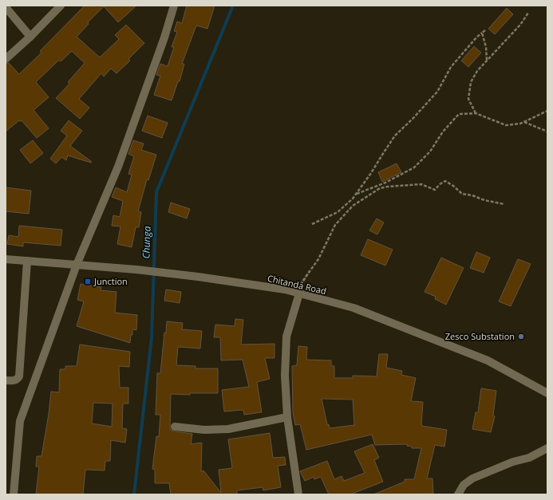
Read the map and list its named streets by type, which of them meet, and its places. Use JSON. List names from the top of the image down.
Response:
{
  "streets": {
    "street": ["Chitanda Road"]
  },
  "water": ["Chunga"],
  "places": {
    "transit": ["Junction"],
    "other": ["Zesco Substation"]
  }
}
